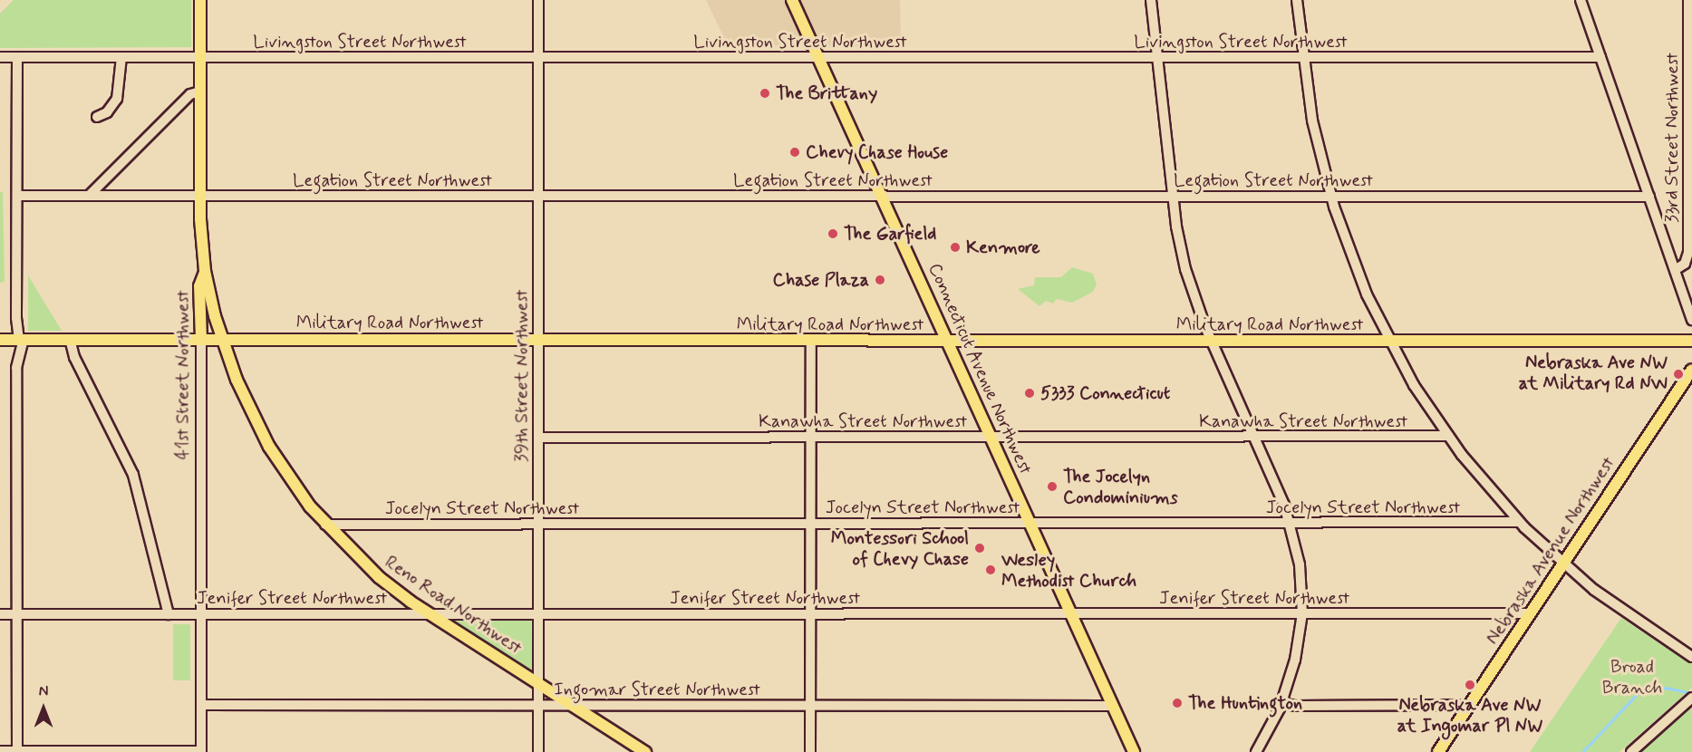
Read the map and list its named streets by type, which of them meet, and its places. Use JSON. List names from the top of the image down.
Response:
{
  "streets": {
    "main road": [
      "Military Road Northwest",
      "Connecticut Avenue Northwest",
      "41st Street Northwest",
      "Nebraska Avenue Northwest",
      "Reno Road Northwest"
    ],
    "street": [
      "Livingston Street Northwest",
      "33rd Street Northwest",
      "Legation Street Northwest",
      "39th Street Northwest",
      "Kanawha Street Northwest",
      "Jocelyn Street Northwest",
      "Jenifer Street Northwest",
      "Ingomar Street Northwest"
    ]
  },
  "crossings": [
    ["Livingston Street Northwest", "Connecticut Avenue Northwest"],
    ["Livingston Street Northwest", "41st Street Northwest"],
    ["Livingston Street Northwest", "39th Street Northwest"],
    ["Legation Street Northwest", "Connecticut Avenue Northwest"],
    ["Legation Street Northwest", "41st Street Northwest"],
    ["Legation Street Northwest", "39th Street Northwest"],
    ["Military Road Northwest", "Connecticut Avenue Northwest"],
    ["Military Road Northwest", "41st Street Northwest"],
    ["Military Road Northwest", "39th Street Northwest"],
    ["Military Road Northwest", "Reno Road Northwest"],
    ["Connecticut Avenue Northwest", "Kanawha Street Northwest"],
    ["Connecticut Avenue Northwest", "Jocelyn Street Northwest"],
    ["Connecticut Avenue Northwest", "Jenifer Street Northwest"],
    ["Connecticut Avenue Northwest", "Ingomar Street Northwest"],
    ["41st Street Northwest", "Jenifer Street Northwest"],
    ["41st Street Northwest", "Reno Road Northwest"],
    ["41st Street Northwest", "Ingomar Street Northwest"],
    ["39th Street Northwest", "Kanawha Street Northwest"],
    ["39th Street Northwest", "Jocelyn Street Northwest"],
    ["39th Street Northwest", "Jenifer Street Northwest"],
    ["39th Street Northwest", "Reno Road Northwest"],
    ["39th Street Northwest", "Ingomar Street Northwest"],
    ["Jocelyn Street Northwest", "Reno Road Northwest"],
    ["Nebraska Avenue Northwest", "Jenifer Street Northwest"],
    ["Jenifer Street Northwest", "Reno Road Northwest"],
    ["Reno Road Northwest", "Ingomar Street Northwest"]
  ],
  "parks": ["Broad Branch"],
  "places": [
    "The Brittany",
    "Chevy Chase House",
    "The Garfield",
    "Kenmore",
    "Chase Plaza",
    "Nebraska Ave NW at Military Rd NW",
    "5333 Connecticut",
    "The Jocelyn Condominiums",
    "Montessori School of Chevy Chase",
    "Wesley Methodist Church",
    "Nebraska Ave NW at Ingomar Pl NW",
    "The Huntington"
  ],
  "north": "top"
}
